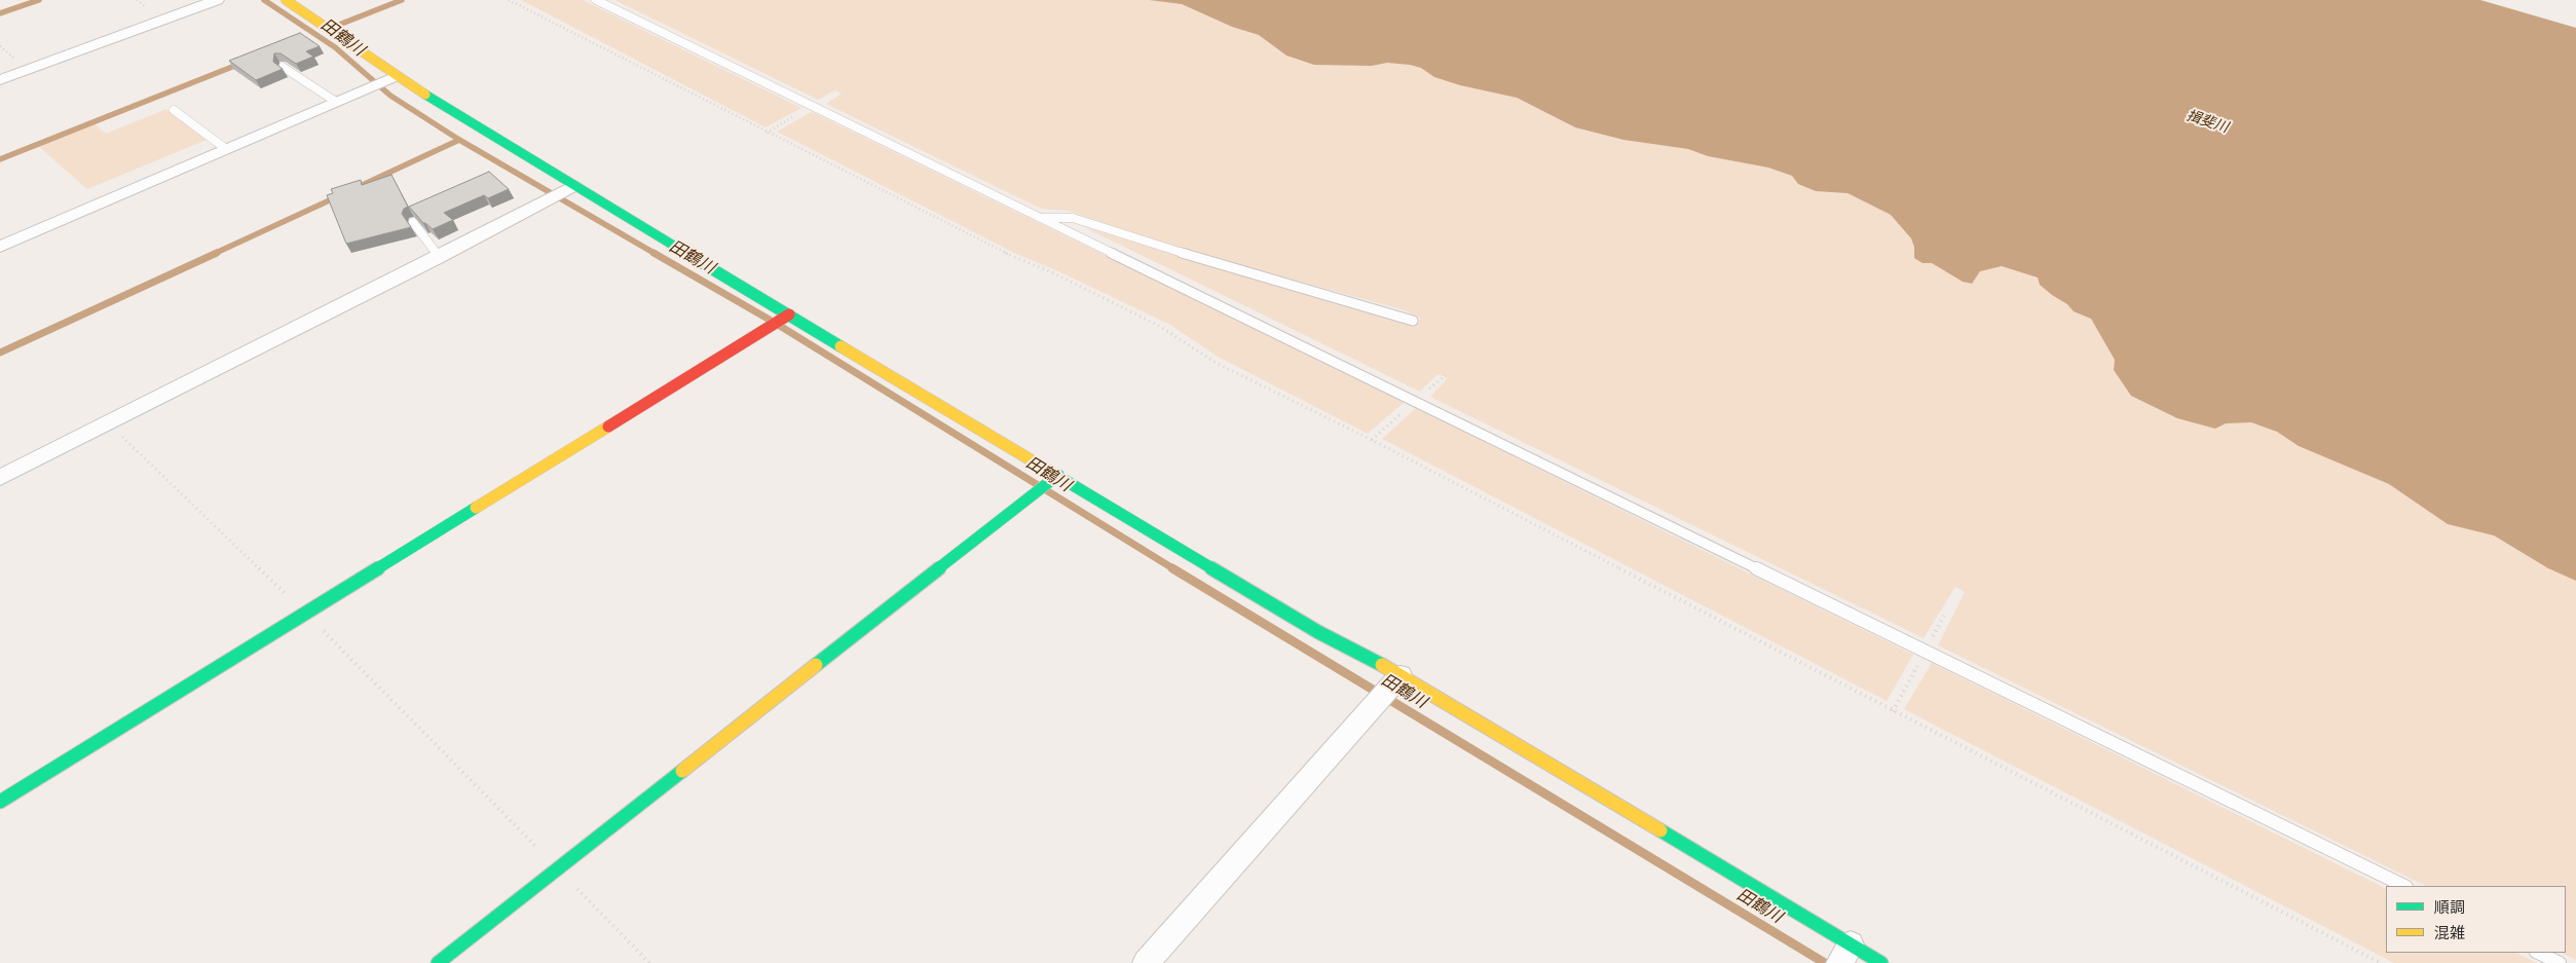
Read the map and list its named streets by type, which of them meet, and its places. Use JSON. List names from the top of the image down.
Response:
{
  "water": ["田鶴川", "揖斐川"],
  "legend": ["順調", "混雑"]
}
